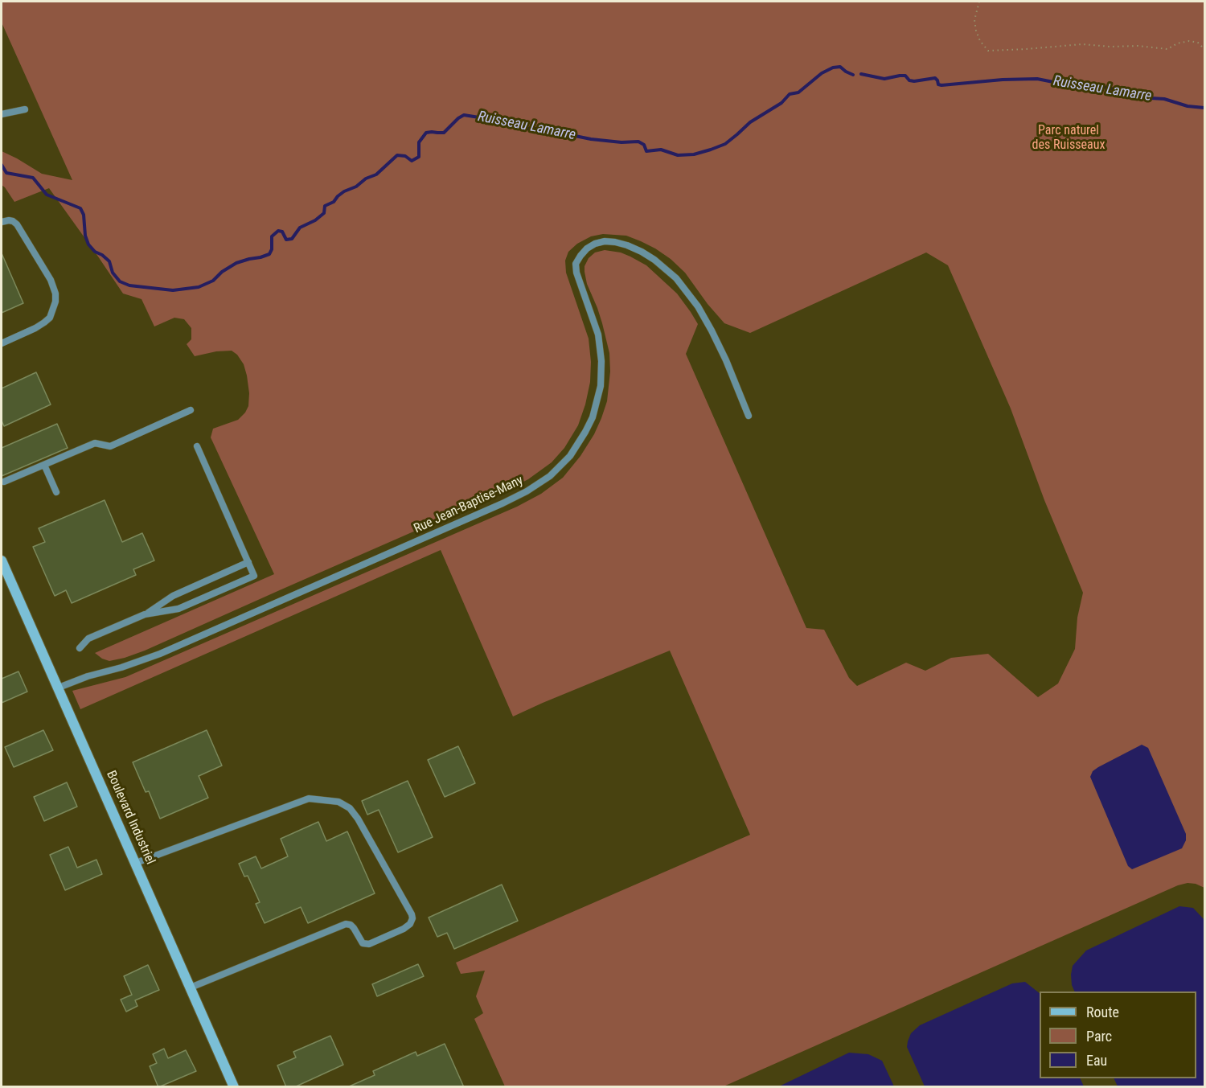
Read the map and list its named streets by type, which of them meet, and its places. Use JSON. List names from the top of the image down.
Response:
{
  "streets": {
    "street": ["Boulevard Industriel"],
    "lane": ["Rue Jean-Baptise-Many"]
  },
  "crossings": [
    ["Rue Jean-Baptise-Many", "Boulevard Industriel"]
  ],
  "water": ["Ruisseau Lamarre"],
  "parks": ["Parc naturel des Ruisseaux"],
  "legend": ["Route", "Parc", "Eau"]
}
